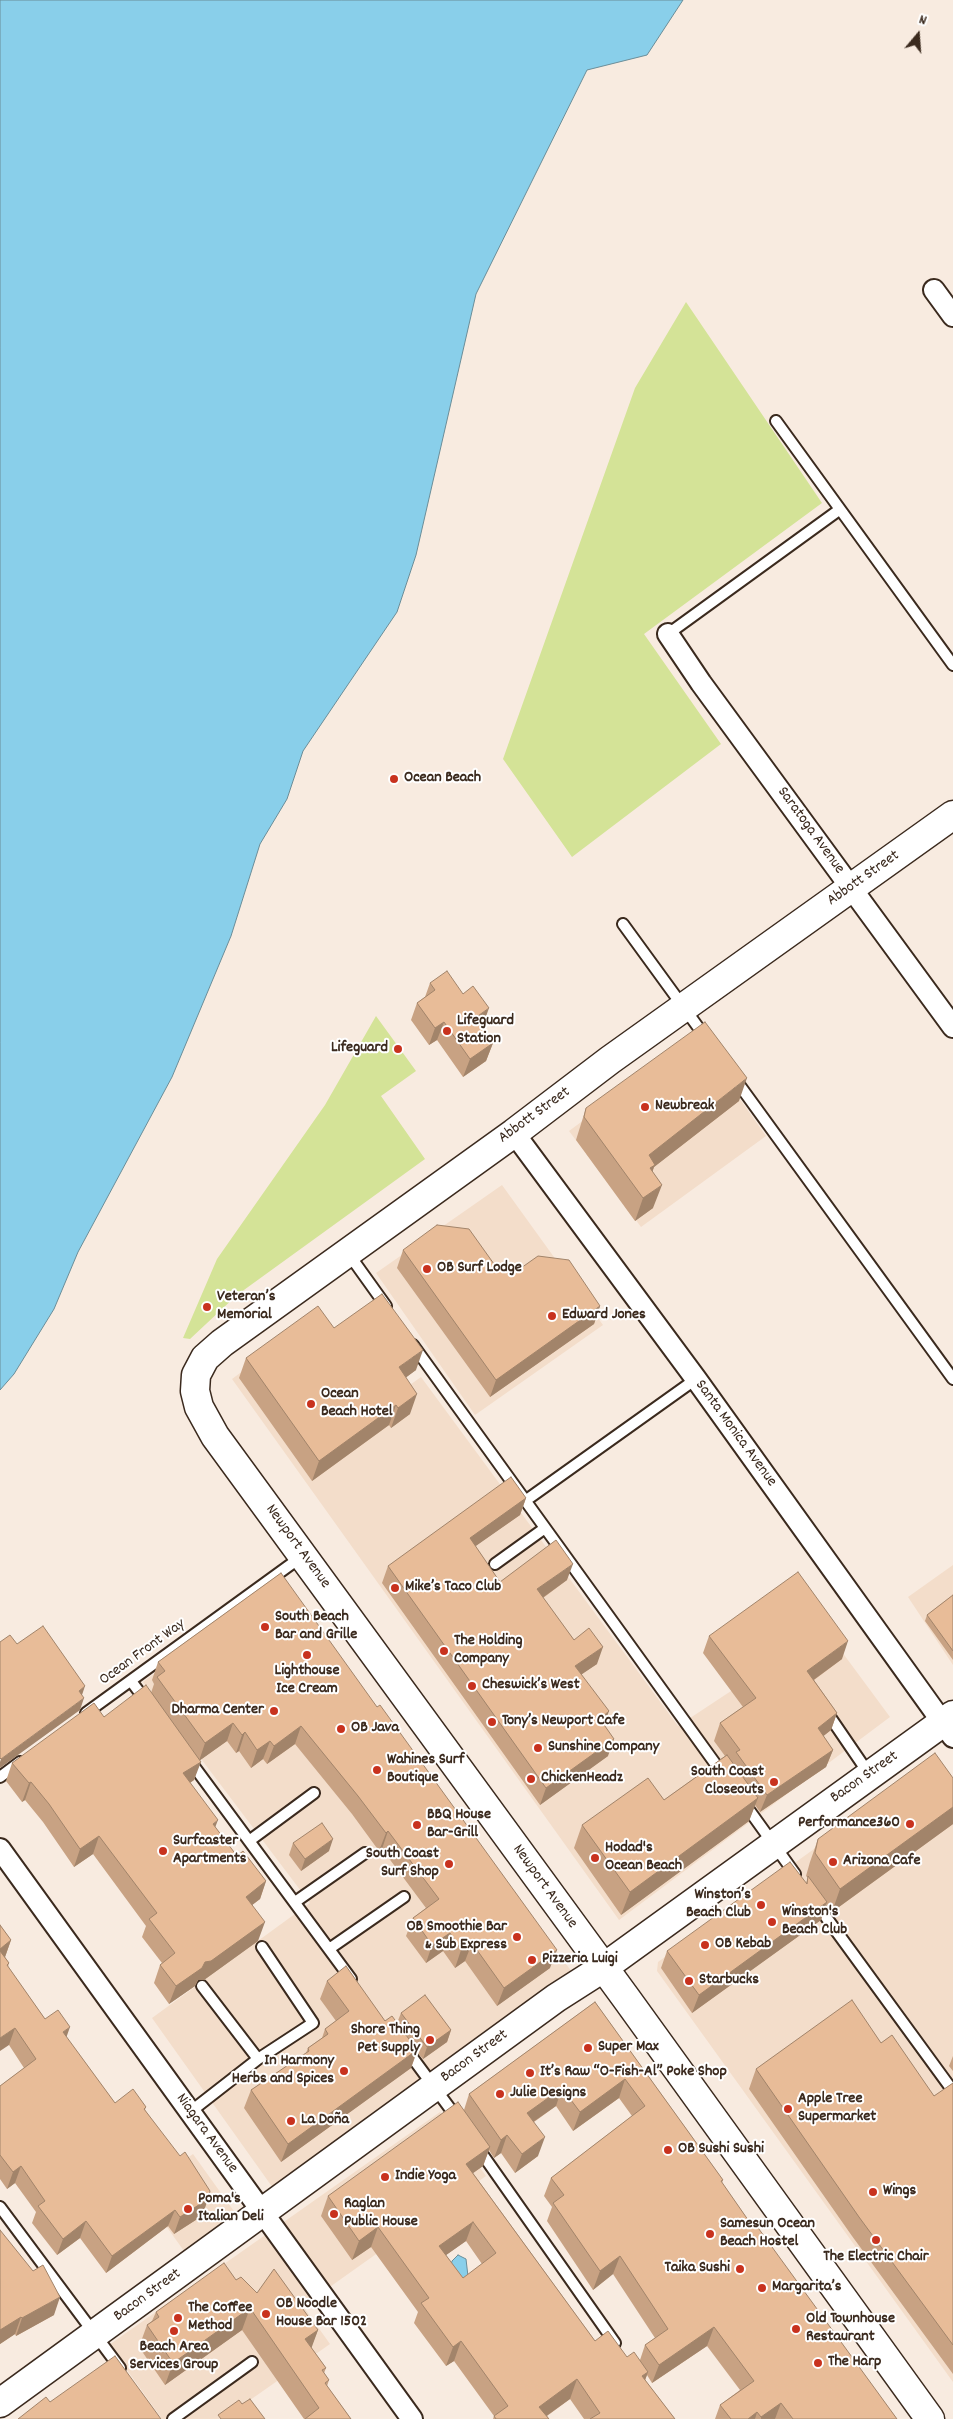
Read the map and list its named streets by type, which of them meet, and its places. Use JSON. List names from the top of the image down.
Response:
{
  "streets": {
    "street": [
      "Saratoga Avenue",
      "Abbott Street",
      "Santa Monica Avenue",
      "Newport Avenue",
      "Bacon Street",
      "Niagara Avenue"
    ],
    "lane": ["Ocean Front Way"]
  },
  "crossings": [
    ["Saratoga Avenue", "Abbott Street"],
    ["Abbott Street", "Santa Monica Avenue"],
    ["Abbott Street", "Newport Avenue"],
    ["Santa Monica Avenue", "Bacon Street"],
    ["Newport Avenue", "Ocean Front Way"],
    ["Newport Avenue", "Bacon Street"],
    ["Bacon Street", "Niagara Avenue"]
  ],
  "places": [
    "Ocean Beach",
    "Lifeguard Station",
    "Lifeguard",
    "Newbreak",
    "OB Surf Lodge",
    "Veteran’s Memorial",
    "Edward Jones",
    "Ocean Beach Hotel",
    "Mike’s Taco Club",
    "South Beach Bar and Grille",
    "The Holding Company",
    "Lighthouse Ice Cream",
    "Cheswick’s West",
    "Dharma Center",
    "Tony’s Newport Cafe",
    "OB Java",
    "Sunshine Company",
    "Wahines Surf Boutique",
    "ChickenHeadz",
    "South Coast Closeouts",
    "Performance360",
    "BBQ House Bar-Grill",
    "Surfcaster Apartments",
    "Hodad's Ocean Beach",
    "Arizona Cafe",
    "South Coast Surf Shop",
    "Winston’s Beach Club",
    "Winston's Beach Club",
    "OB Smoothie Bar & Sub Express",
    "OB Kebab",
    "Pizzeria Luigi",
    "Starbucks",
    "Shore Thing Pet Supply",
    "Super Max",
    "In Harmony Herbs and Spices",
    "It’s Raw “O-Fish-Al” Poke Shop",
    "Julie Designs",
    "Apple Tree Supermarket",
    "La Doña",
    "OB Sushi Sushi",
    "Indie Yoga",
    "Wings",
    "Poma's Italian Deli",
    "Raglan Public House",
    "Samesun Ocean Beach Hostel",
    "The Electric Chair",
    "Taika Sushi",
    "Margarita’s",
    "OB Noodle House Bar 1502",
    "The Coffee Method",
    "Old Townhouse Restaurant",
    "Beach Area Services Group",
    "The Harp"
  ],
  "north": "top"
}
